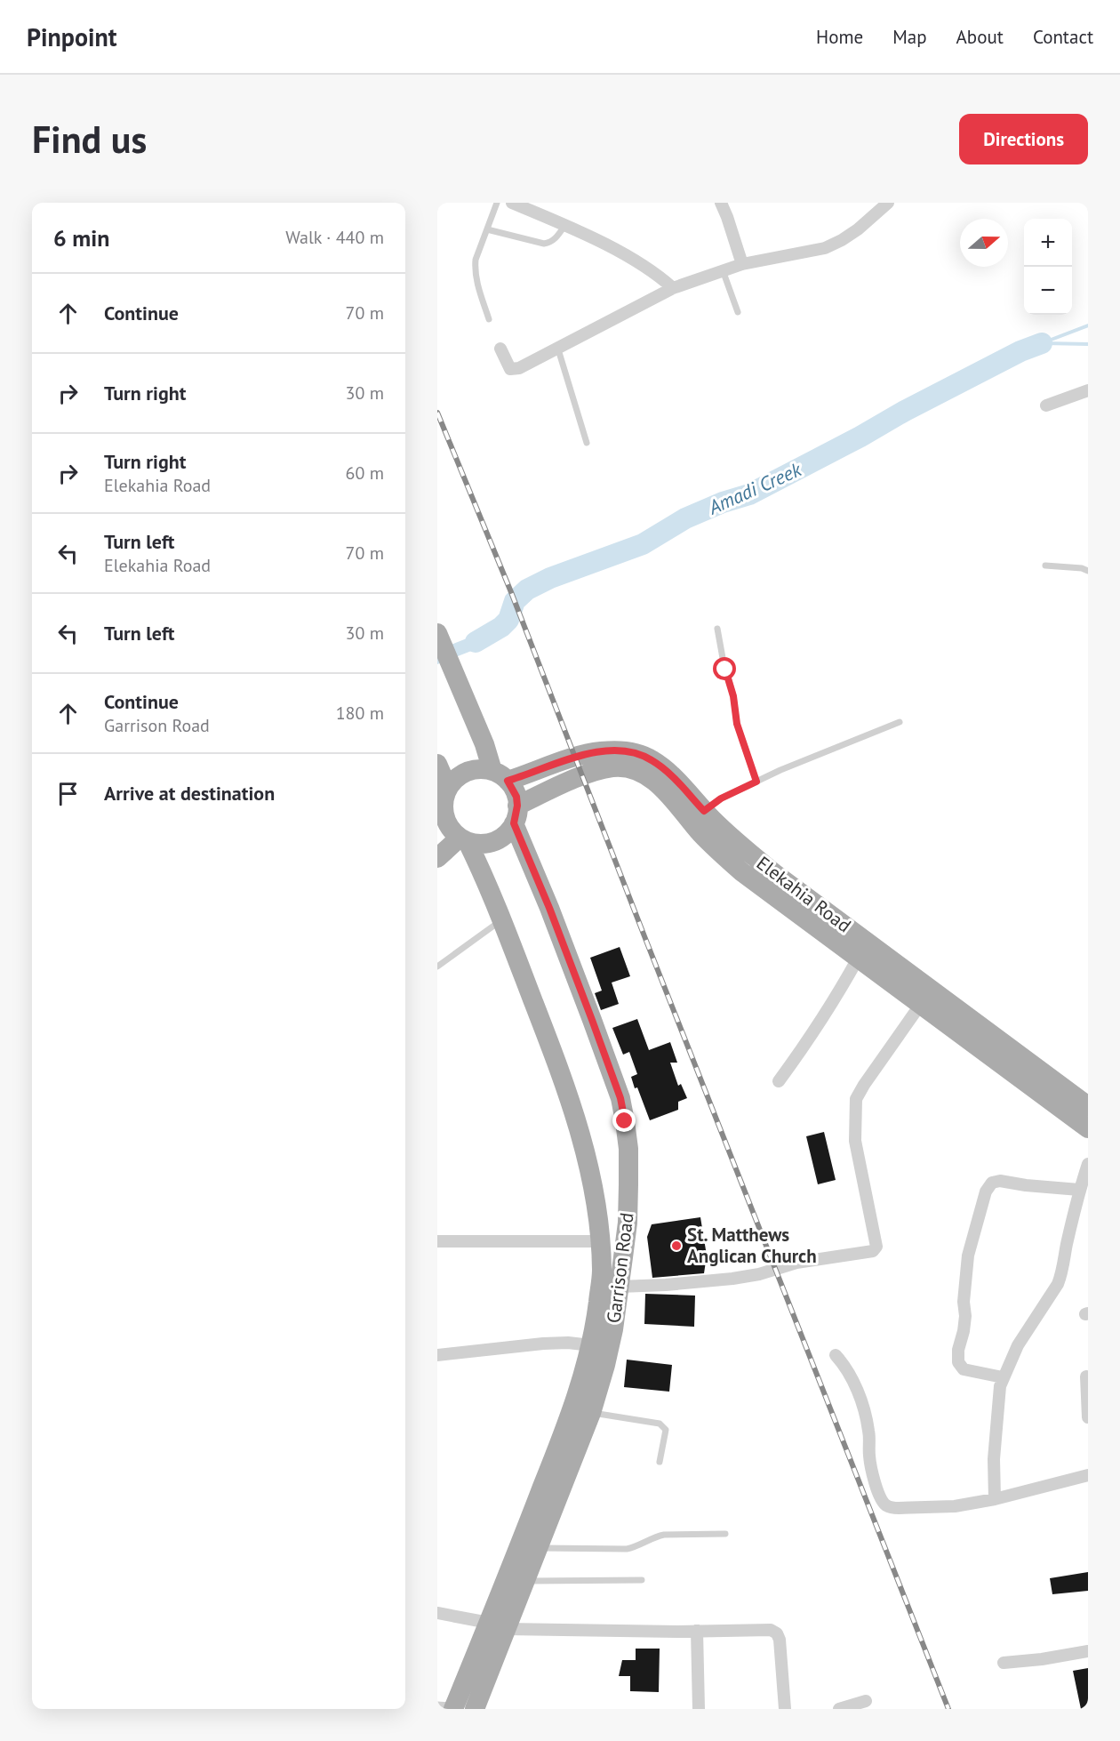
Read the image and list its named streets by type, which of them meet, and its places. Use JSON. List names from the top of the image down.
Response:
{
  "streets": {
    "main road": ["Elekahia Road", "Garrison Road"]
  },
  "crossings": [
    ["Elekahia Road", "Garrison Road"]
  ],
  "water": ["Amadi Creek"],
  "places": ["St. Matthews Anglican Church"],
  "north": "right",
  "page": {
    "header": "Pinpoint",
    "nav": [
      "Home",
      "Map",
      "About",
      "Contact"
    ],
    "buttons": "Directions",
    "title": "Find us",
    "heading": ["6 min", "Walk · 440 m"],
    "map_buttons": ["+", "−"],
    "list": [
      ["Continue", "70 m"],
      ["Turn right", "30 m"],
      ["Turn right", "Elekahia Road", "60 m"],
      ["Turn left", "Elekahia Road", "70 m"],
      ["Turn left", "30 m"],
      ["Continue", "Garrison Road", "180 m"],
      "Arrive at destination"
    ]
  }
}
